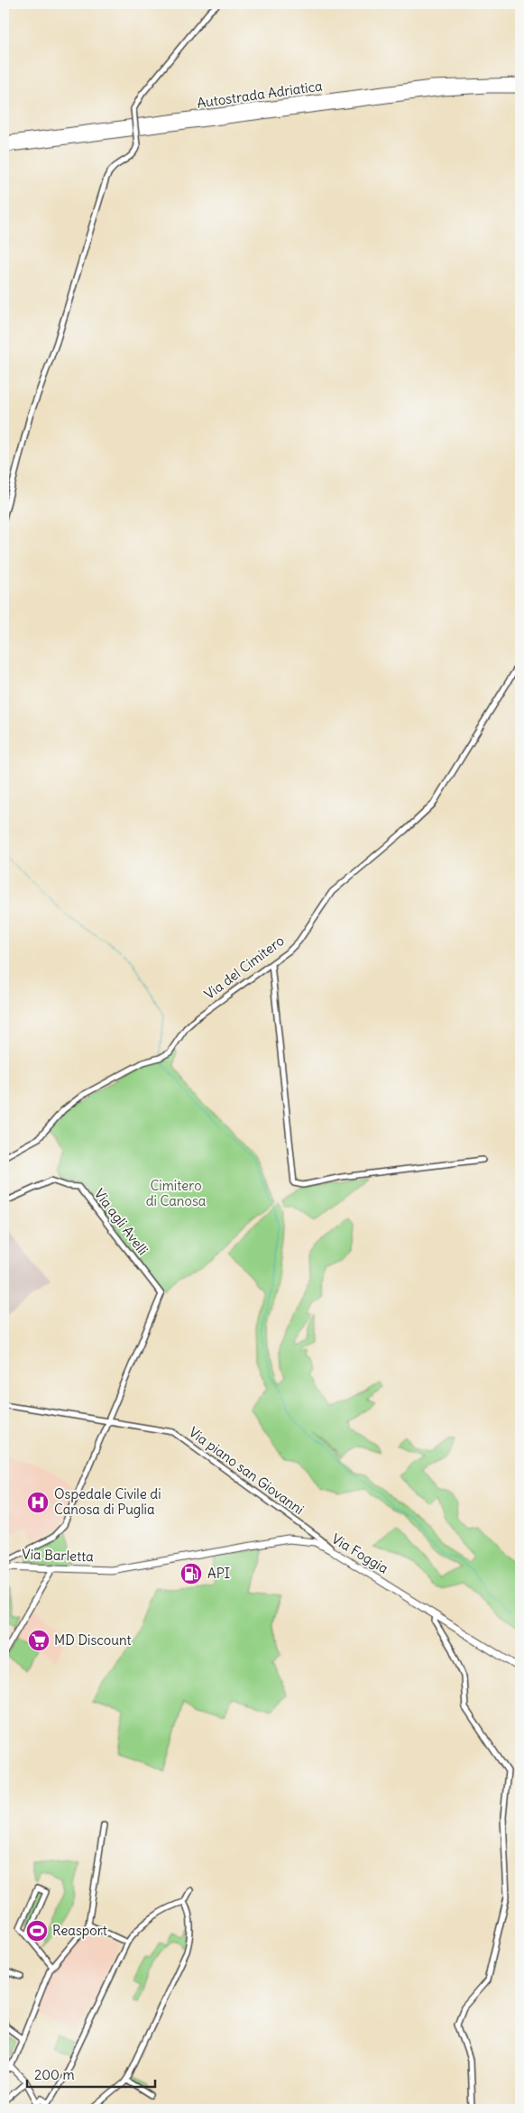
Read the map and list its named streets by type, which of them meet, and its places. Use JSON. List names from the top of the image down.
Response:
{
  "streets": {
    "highway": ["Autostrada Adriatica"],
    "main road": ["Via Foggia", "Via Barletta"],
    "street": ["Via del Cimitero", "Via agli Avelli", "Via piano san Giovanni"]
  },
  "crossings": [
    ["Via agli Avelli", "Via piano san Giovanni"],
    ["Via piano san Giovanni", "Via Foggia"],
    ["Via Foggia", "Via Barletta"]
  ],
  "parks": ["Cimitero di Canosa"],
  "places": {
    "hospital": ["Ospedale Civile di Canosa di Puglia"],
    "fuel station": ["API"],
    "supermarket": ["MD Discount"],
    "sports": ["Reasport"]
  },
  "scale_bar": "200 m"
}
